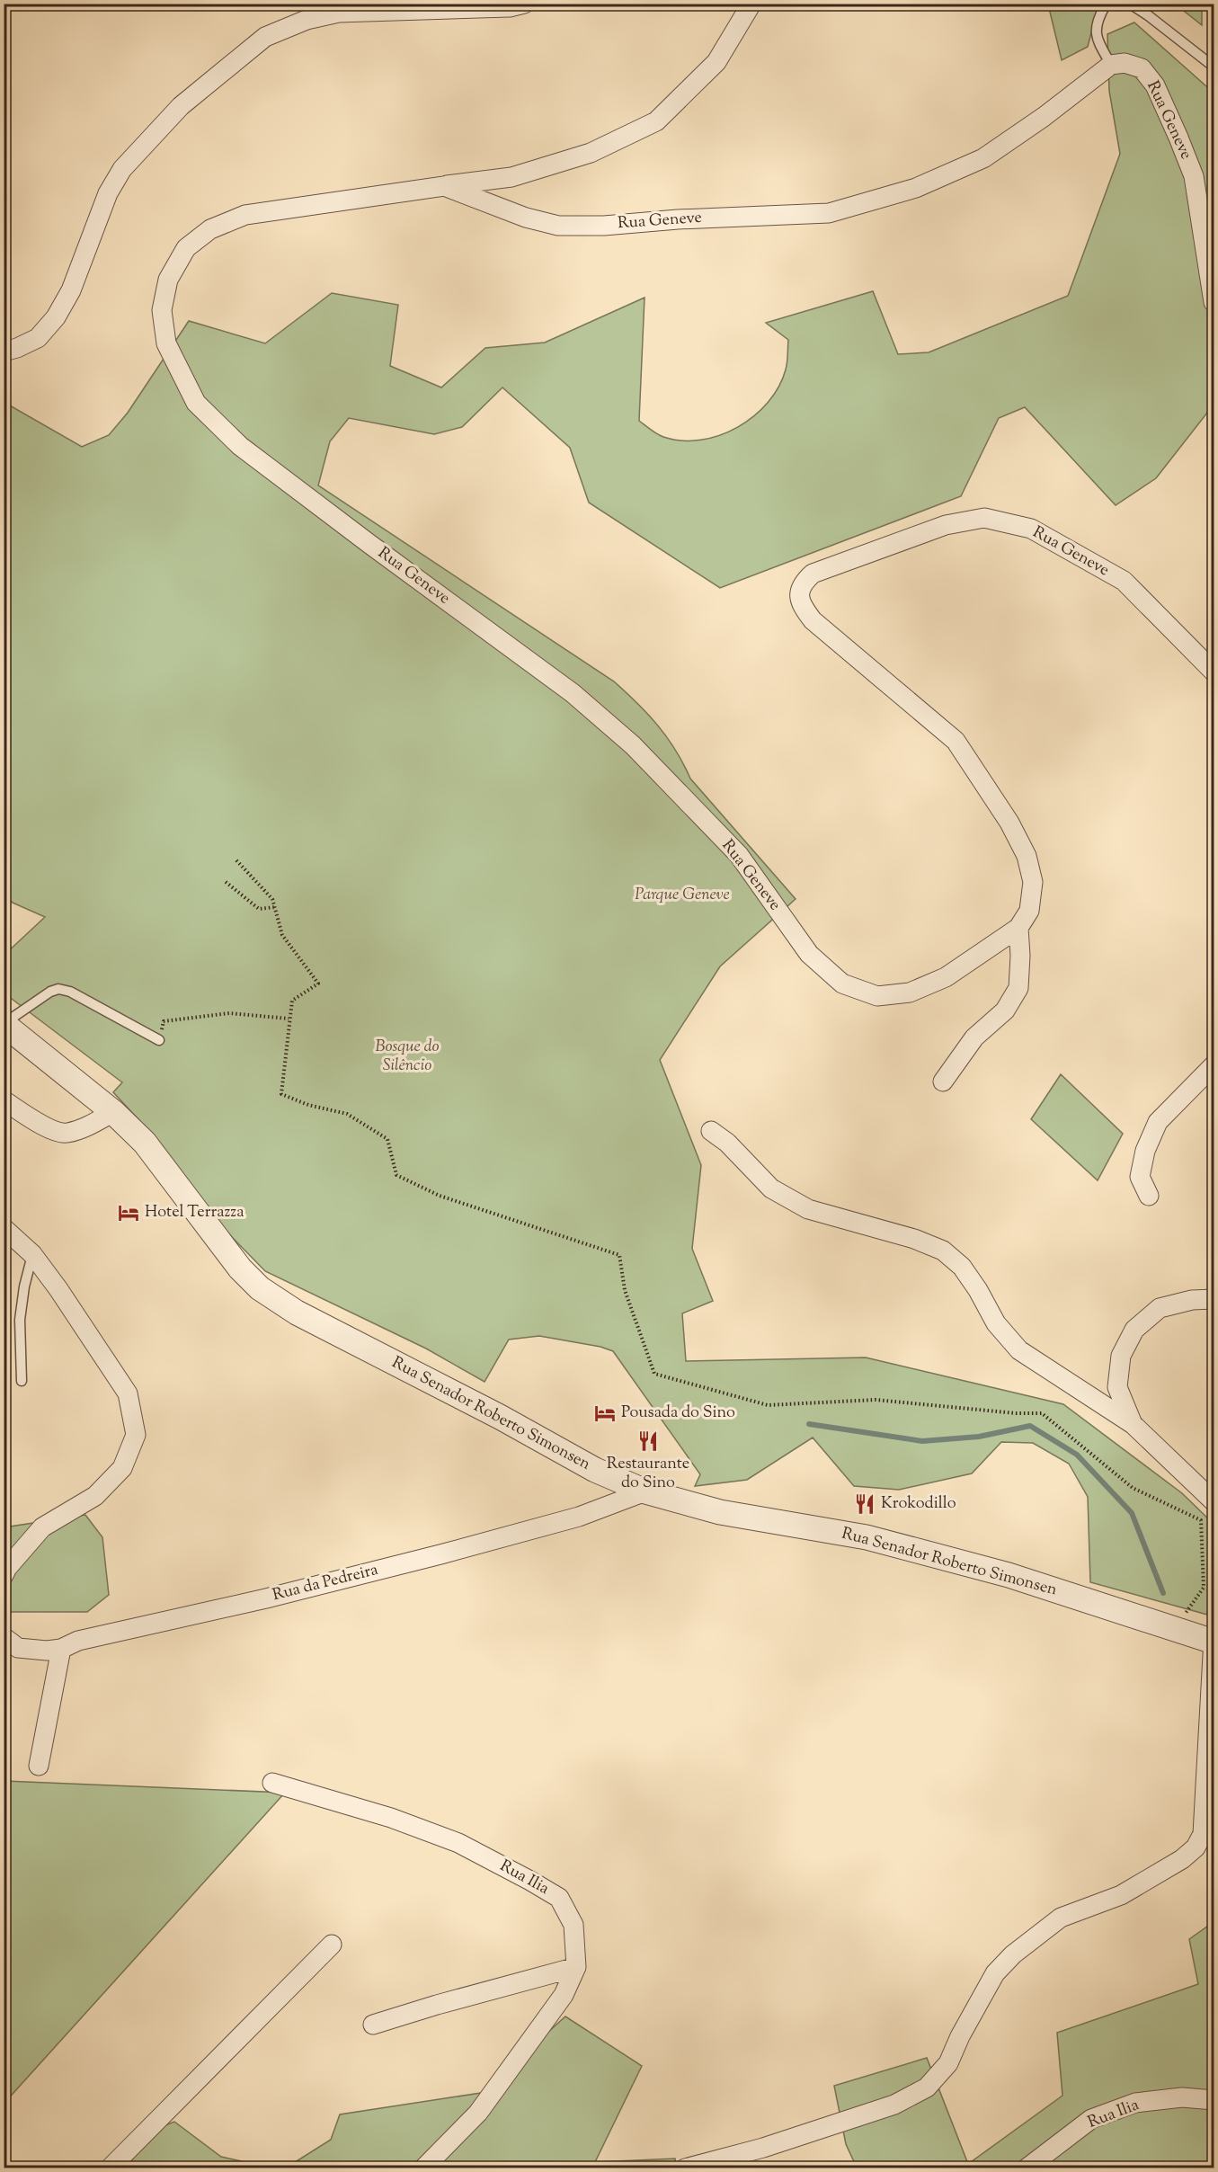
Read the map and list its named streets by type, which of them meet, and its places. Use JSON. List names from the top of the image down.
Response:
{
  "streets": {
    "street": [
      "Rua Geneve",
      "Rua Senador Roberto Simonsen",
      "Rua da Pedreira",
      "Rua Ilia"
    ]
  },
  "crossings": [
    ["Rua Senador Roberto Simonsen", "Rua da Pedreira"]
  ],
  "parks": ["Parque Geneve", "Bosque do Silêncio"],
  "places": {
    "hotel": ["Hotel Terrazza", "Pousada do Sino"],
    "restaurant": ["Restaurante do Sino", "Krokodillo"]
  }
}
